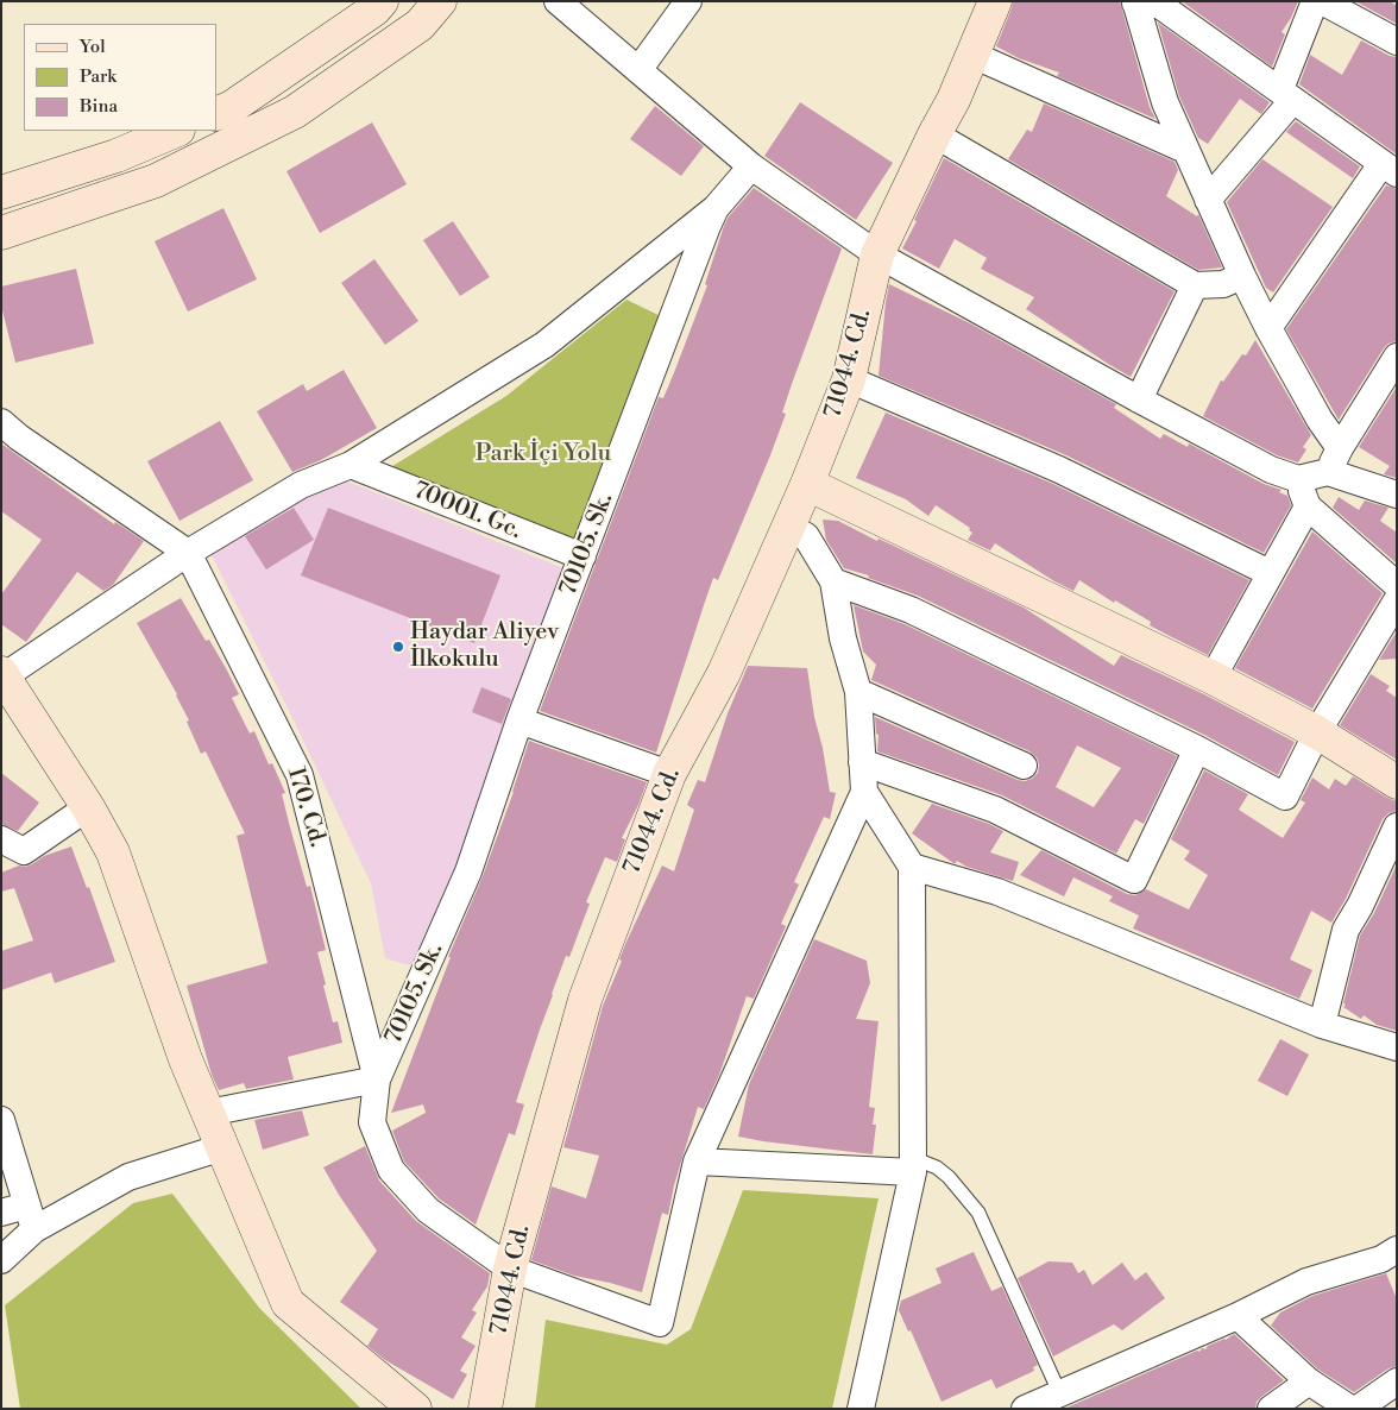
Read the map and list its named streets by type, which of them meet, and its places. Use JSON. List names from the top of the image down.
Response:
{
  "streets": {
    "street": [
      "71044. Cd.",
      "70001. Gc.",
      "70105. Sk.",
      "170. Cd."
    ]
  },
  "crossings": [
    ["70001. Gc.", "70105. Sk."],
    ["70105. Sk.", "170. Cd."]
  ],
  "parks": ["Park İçi Yolu"],
  "places": ["Haydar Aliyev İlkokulu"],
  "legend": ["Yol", "Park", "Bina"]
}
